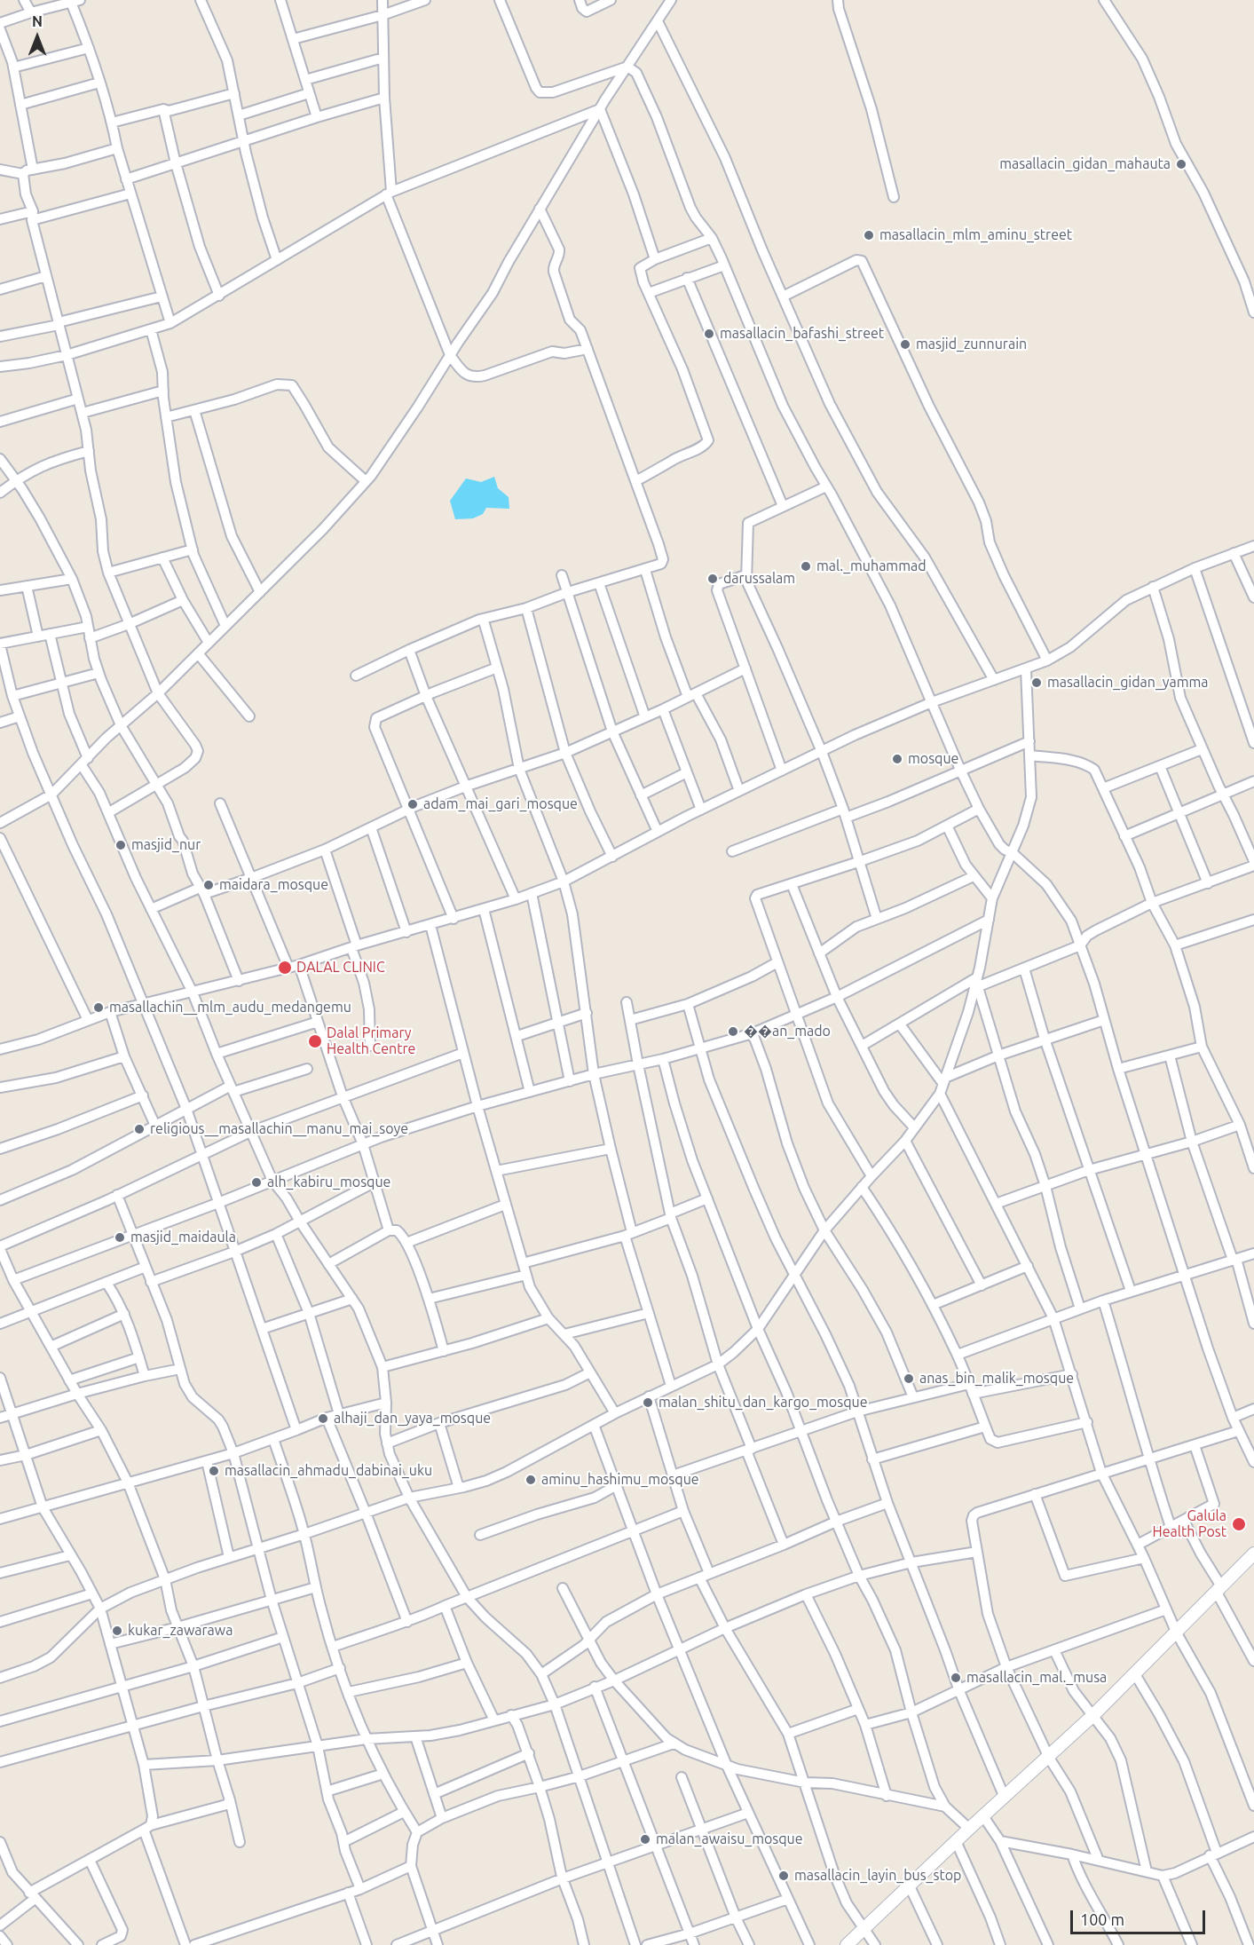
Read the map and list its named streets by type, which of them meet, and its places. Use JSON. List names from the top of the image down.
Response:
{
  "places": [
    "masallacin_gidan_mahauta",
    "masallacin_mlm_aminu_street",
    "masallacin_bafashi_street",
    "masjid_zunnurain",
    "mal._muhammad",
    "darussalam",
    "masallacin_gidan_yamma",
    "mosque",
    "adam_mai_gari_mosque",
    "masjid_nur",
    "maidara_mosque",
    "DALAL CLINIC",
    "masallachin__mlm_audu_medangemu",
    "��an_mado",
    "Dalal Primary Health Centre",
    "religious__masallachin__manu_mai_soye",
    "alh_kabiru_mosque",
    "masjid_maidaula",
    "anas_bin_malik_mosque",
    "malan_shitu_dan_kargo_mosque",
    "alhaji_dan_yaya_mosque",
    "masallacin_ahmadu_dabinai_uku",
    "aminu_hashimu_mosque",
    "Galula Health Post",
    "kukar_zawarawa",
    "masallacin_mal._musa",
    "malan_awaisu_mosque",
    "masallacin_layin_bus_stop"
  ],
  "scale_bar": "100 m",
  "north": "top"
}
